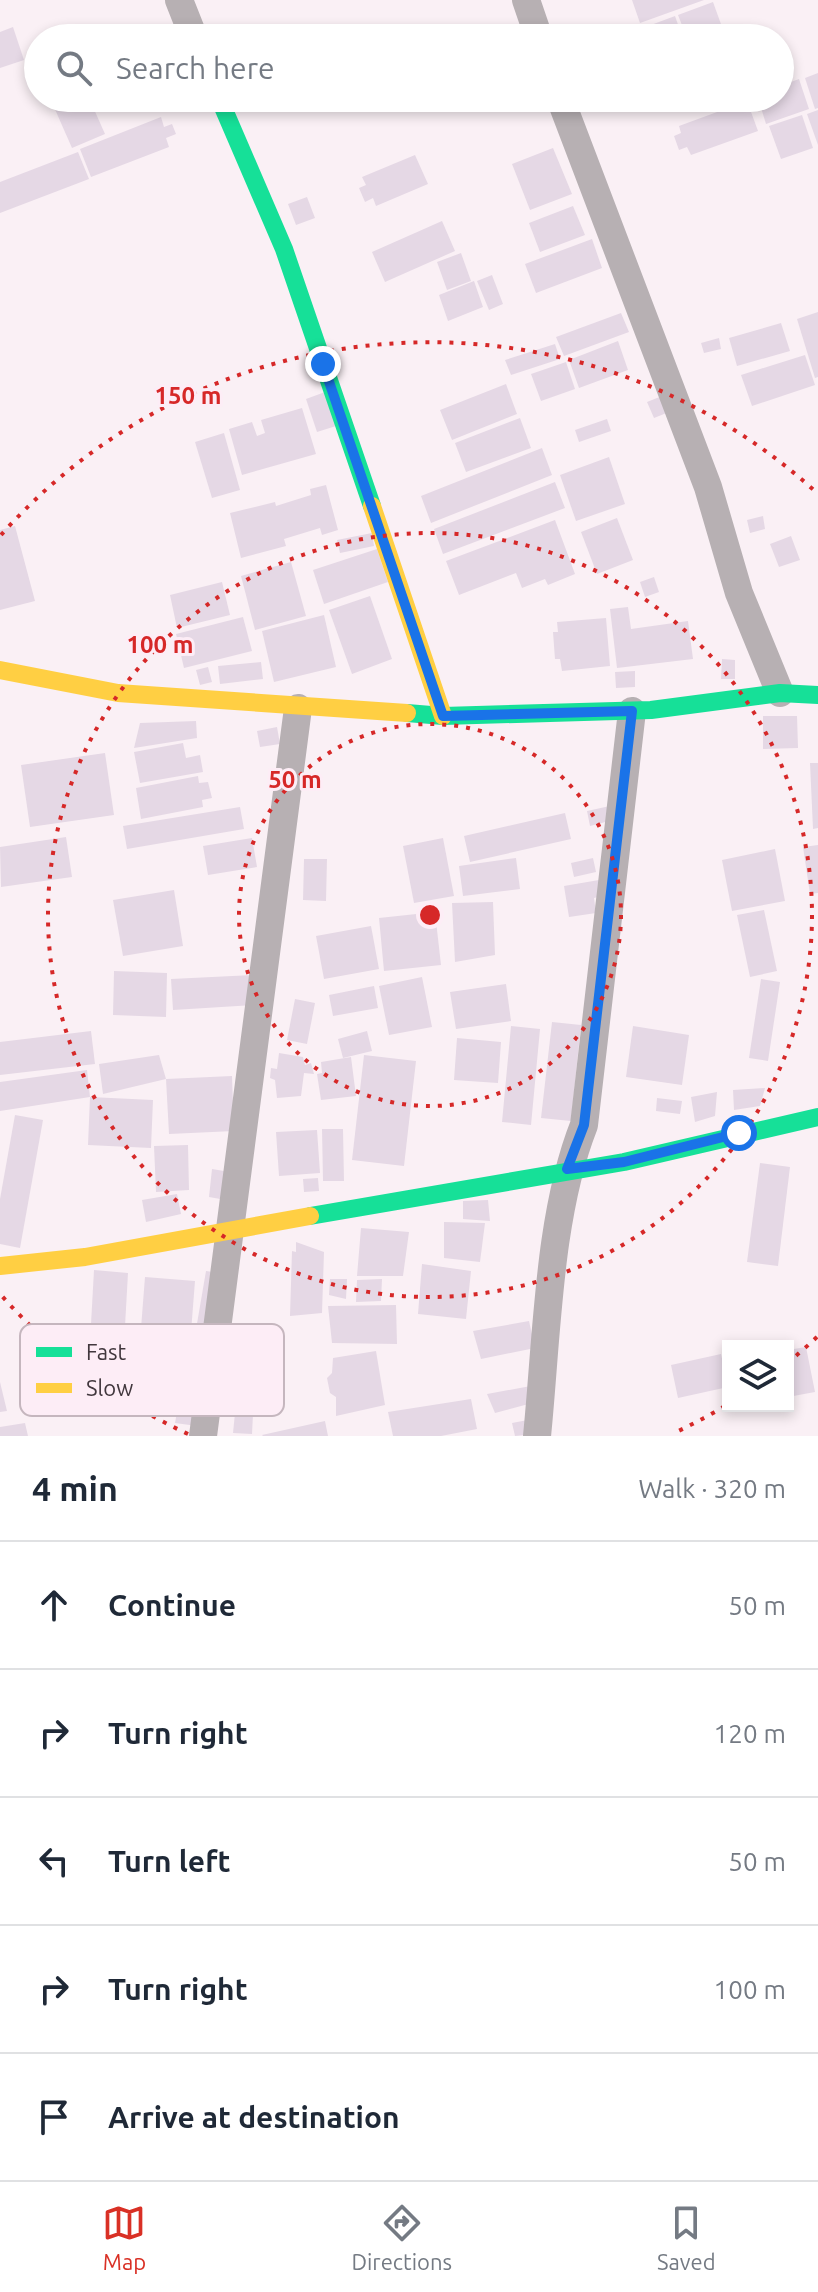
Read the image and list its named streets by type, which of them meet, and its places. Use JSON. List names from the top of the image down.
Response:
{
  "legend": ["Fast", "Slow"],
  "page": {
    "search": "Search here",
    "heading": ["4 min", "Walk · 320 m"],
    "list": [
      ["Continue", "50 m"],
      ["Turn right", "120 m"],
      ["Turn left", "50 m"],
      ["Turn right", "100 m"],
      "Arrive at destination"
    ],
    "nav": ["Map", "Directions", "Saved"]
  },
  "rings": ["150 m", "100 m", "50 m"]
}
